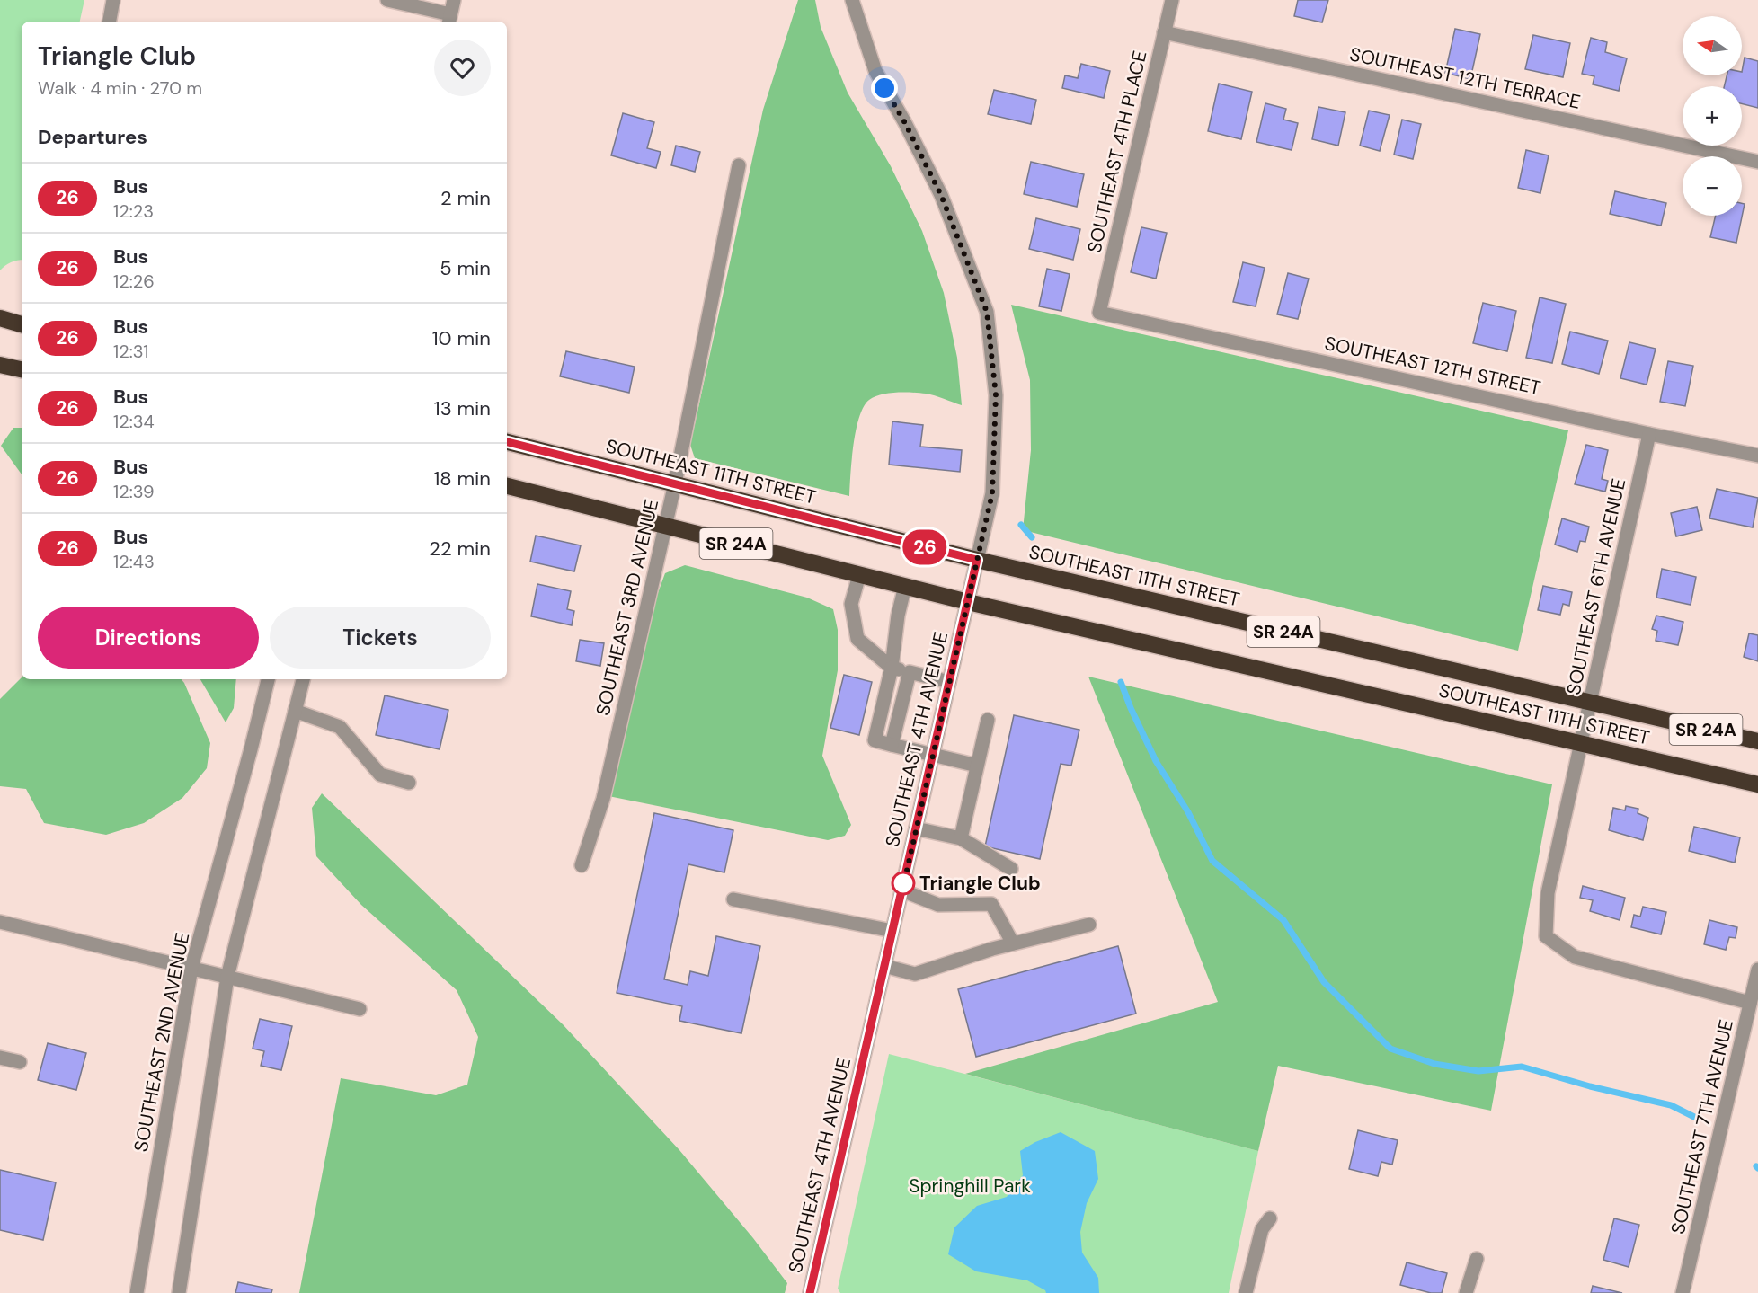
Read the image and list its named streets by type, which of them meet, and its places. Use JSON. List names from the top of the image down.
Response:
{
  "streets": {
    "highway": ["SOUTHEAST 11TH STREET", "SR 24A"],
    "street": [
      "SOUTHEAST 12TH TERRACE",
      "SOUTHEAST 4TH PLACE",
      "SOUTHEAST 12TH STREET",
      "SOUTHEAST 6TH AVENUE",
      "SOUTHEAST 3RD AVENUE",
      "SOUTHEAST 4TH AVENUE",
      "SOUTHEAST 2ND AVENUE",
      "SOUTHEAST 7TH AVENUE"
    ]
  },
  "crossings": [
    ["SOUTHEAST 12TH TERRACE", "SOUTHEAST 4TH PLACE"],
    ["SOUTHEAST 4TH PLACE", "SOUTHEAST 12TH STREET"],
    ["SOUTHEAST 12TH STREET", "SOUTHEAST 6TH AVENUE"],
    ["SOUTHEAST 11TH STREET", "SOUTHEAST 6TH AVENUE"],
    ["SOUTHEAST 11TH STREET", "SOUTHEAST 3RD AVENUE"],
    ["SOUTHEAST 11TH STREET", "SOUTHEAST 4TH AVENUE"],
    ["SOUTHEAST 6TH AVENUE", "SOUTHEAST 7TH AVENUE"]
  ],
  "parks": ["Springhill Park"],
  "places": ["Triangle Club"],
  "lines": ["bus line 26"],
  "north": "left",
  "page": {
    "on_map": "26",
    "map_buttons": ["+", "−"],
    "heading": [
      ["Triangle Club", "Walk · 4 min · 270 m"],
      "Departures"
    ],
    "list": [
      {
        "mark": "26",
        "name": "Bus",
        "note": "12:23",
        "value": "2 min"
      },
      {
        "mark": "26",
        "name": "Bus",
        "note": "12:26",
        "value": "5 min"
      },
      {
        "mark": "26",
        "name": "Bus",
        "note": "12:31",
        "value": "10 min"
      },
      {
        "mark": "26",
        "name": "Bus",
        "note": "12:34",
        "value": "13 min"
      },
      {
        "mark": "26",
        "name": "Bus",
        "note": "12:39",
        "value": "18 min"
      },
      {
        "mark": "26",
        "name": "Bus",
        "note": "12:43",
        "value": "22 min"
      }
    ],
    "buttons": ["Directions", "Tickets"]
  }
}
